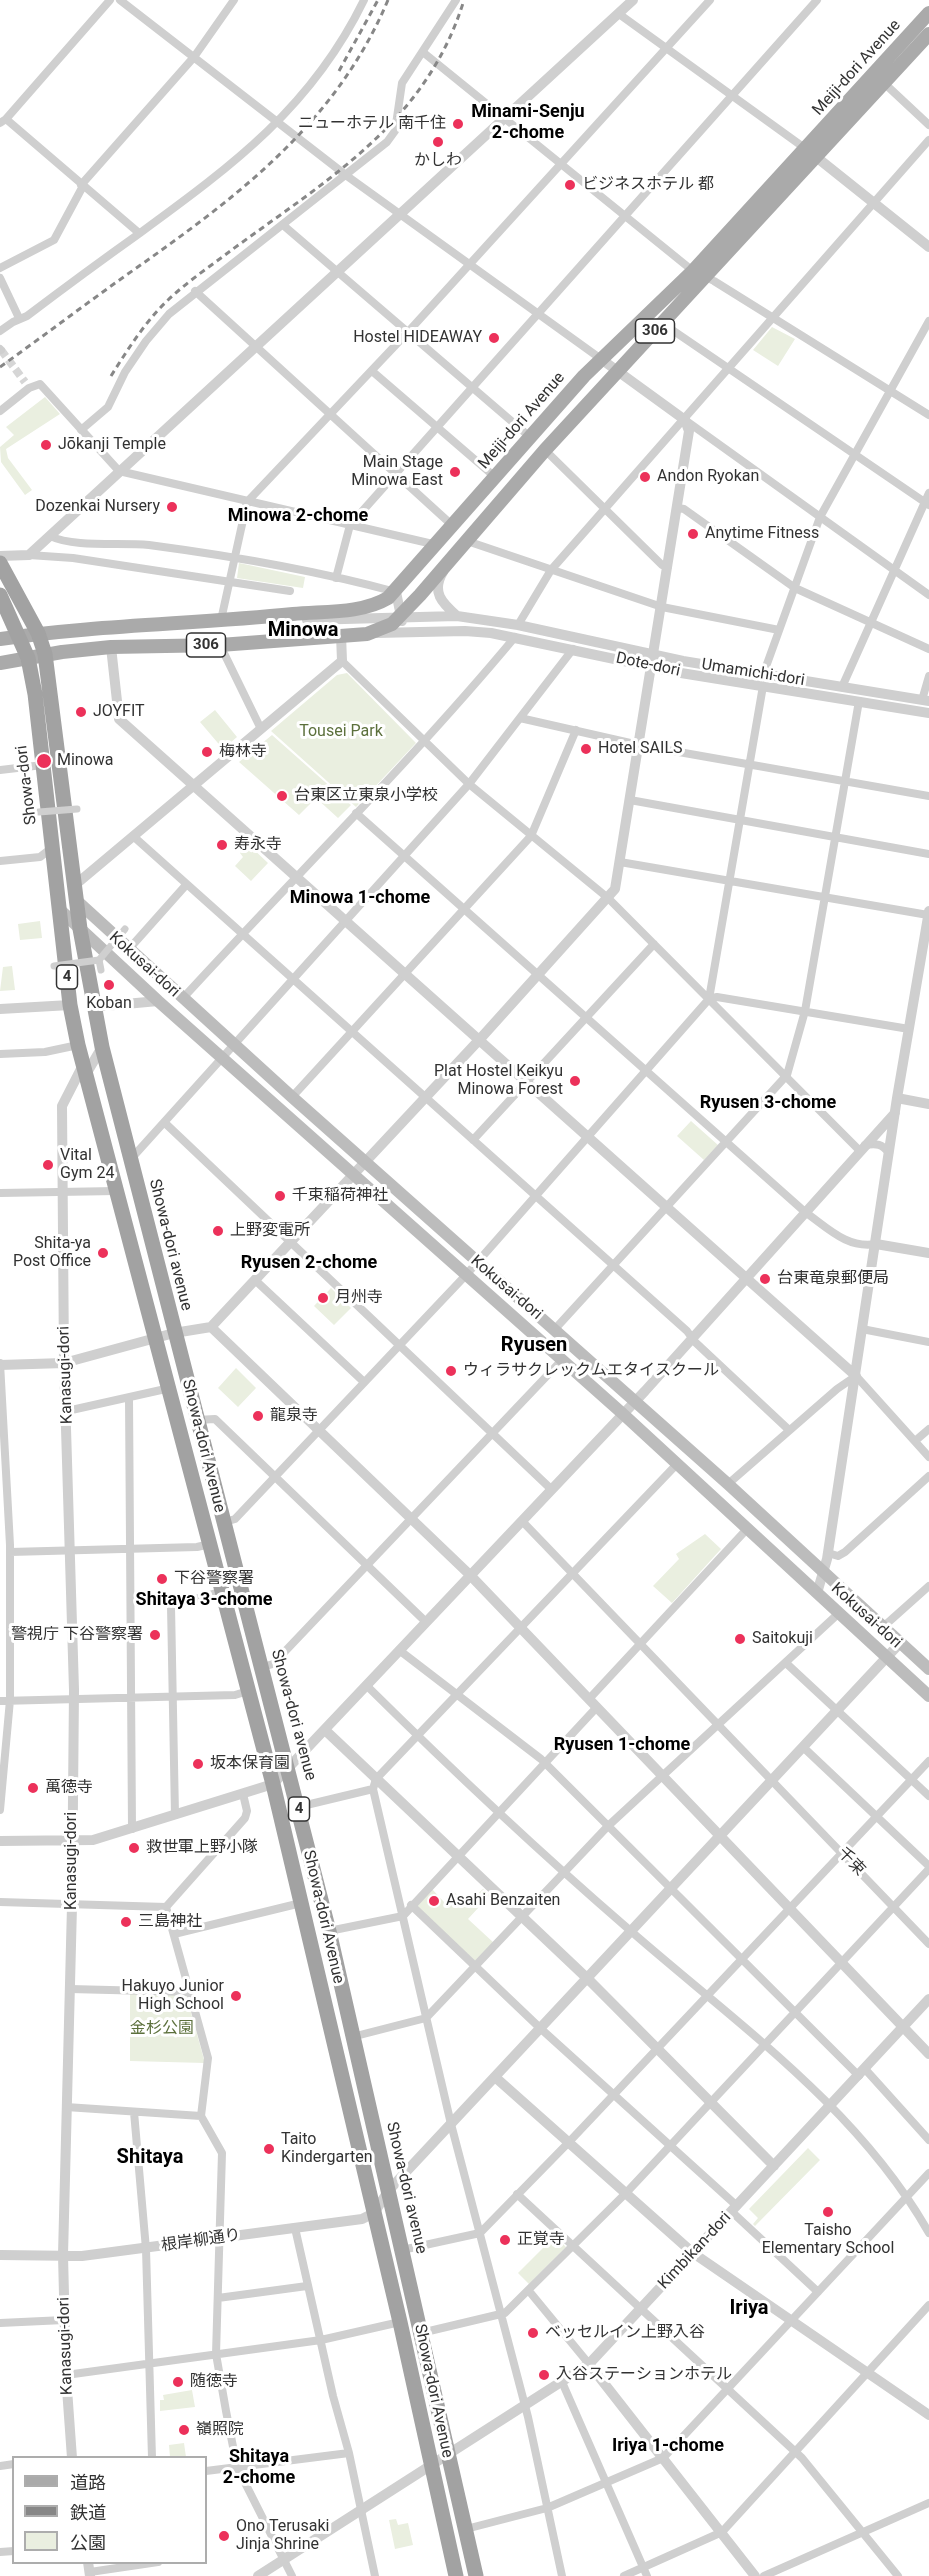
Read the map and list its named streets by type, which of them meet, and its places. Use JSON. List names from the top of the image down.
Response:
{
  "streets": {
    "highway": [
      "Showa-dori",
      "4",
      "Showa-dori avenue",
      "Showa-dori Avenue"
    ],
    "main road": ["Meiji-dori Avenue", "306", "Kokusai-dori"],
    "street": [
      "Dote-dori",
      "Umamichi-dori",
      "Kanasugi-dori",
      "千束",
      "根岸柳通り",
      "Kimbikan-dori"
    ]
  },
  "crossings": [
    ["Meiji-dori Avenue", "306"],
    ["Meiji-dori Avenue", "Dote-dori"],
    ["Meiji-dori Avenue", "Umamichi-dori"],
    ["Meiji-dori Avenue", "4"],
    ["306", "Showa-dori"],
    ["306", "4"],
    ["Dote-dori", "Umamichi-dori"],
    ["Showa-dori", "Kokusai-dori"],
    ["Showa-dori", "4"],
    ["Kokusai-dori", "4"],
    ["Kokusai-dori", "Showa-dori avenue"],
    ["4", "Showa-dori avenue"],
    ["4", "Kanasugi-dori"],
    ["4", "Showa-dori Avenue"],
    ["Showa-dori avenue", "Kanasugi-dori"],
    ["Showa-dori avenue", "Kimbikan-dori"],
    ["Kanasugi-dori", "根岸柳通り"],
    ["Showa-dori Avenue", "根岸柳通り"],
    ["Showa-dori Avenue", "Kimbikan-dori"]
  ],
  "districts": [
    "Minami-Senju 2-chome",
    "Minowa 2-chome",
    "Minowa",
    "Minowa 1-chome",
    "Ryusen 3-chome",
    "Ryusen 2-chome",
    "Ryusen",
    "Shitaya 3-chome",
    "Ryusen 1-chome",
    "Shitaya",
    "Iriya",
    "Iriya 1-chome",
    "Shitaya 2-chome"
  ],
  "parks": ["Tousei Park", "金杉公園"],
  "places": [
    "ニューホテル 南千住",
    "かしわ",
    "ビジネスホテル 都",
    "Hostel HIDEAWAY",
    "Jōkanji Temple",
    "Main Stage Minowa East",
    "Andon Ryokan",
    "Dozenkai Nursery",
    "Anytime Fitness",
    "JOYFIT",
    "Hotel SAILS",
    "梅林寺",
    "Minowa",
    "台東区立東泉小学校",
    "寿永寺",
    "Koban",
    "Plat Hostel Keikyu Minowa Forest",
    "Vital Gym 24",
    "千束稲荷神社",
    "上野変電所",
    "Shita-ya Post Office",
    "台東竜泉郵便局",
    "月州寺",
    "ウィラサクレックムエタイスクール",
    "龍泉寺",
    "下谷警察署",
    "警視庁 下谷警察署",
    "Saitokuji",
    "坂本保育園",
    "萬徳寺",
    "救世軍上野小隊",
    "Asahi Benzaiten",
    "三島神社",
    "Hakuyo Junior High School",
    "Taito Kindergarten",
    "Taisho Elementary School",
    "正覚寺",
    "ベッセルイン上野入谷",
    "入谷ステーションホテル",
    "随徳寺",
    "嶺照院",
    "Ono Terusaki Jinja Shrine"
  ],
  "legend": ["道路", "鉄道", "公園"]
}
